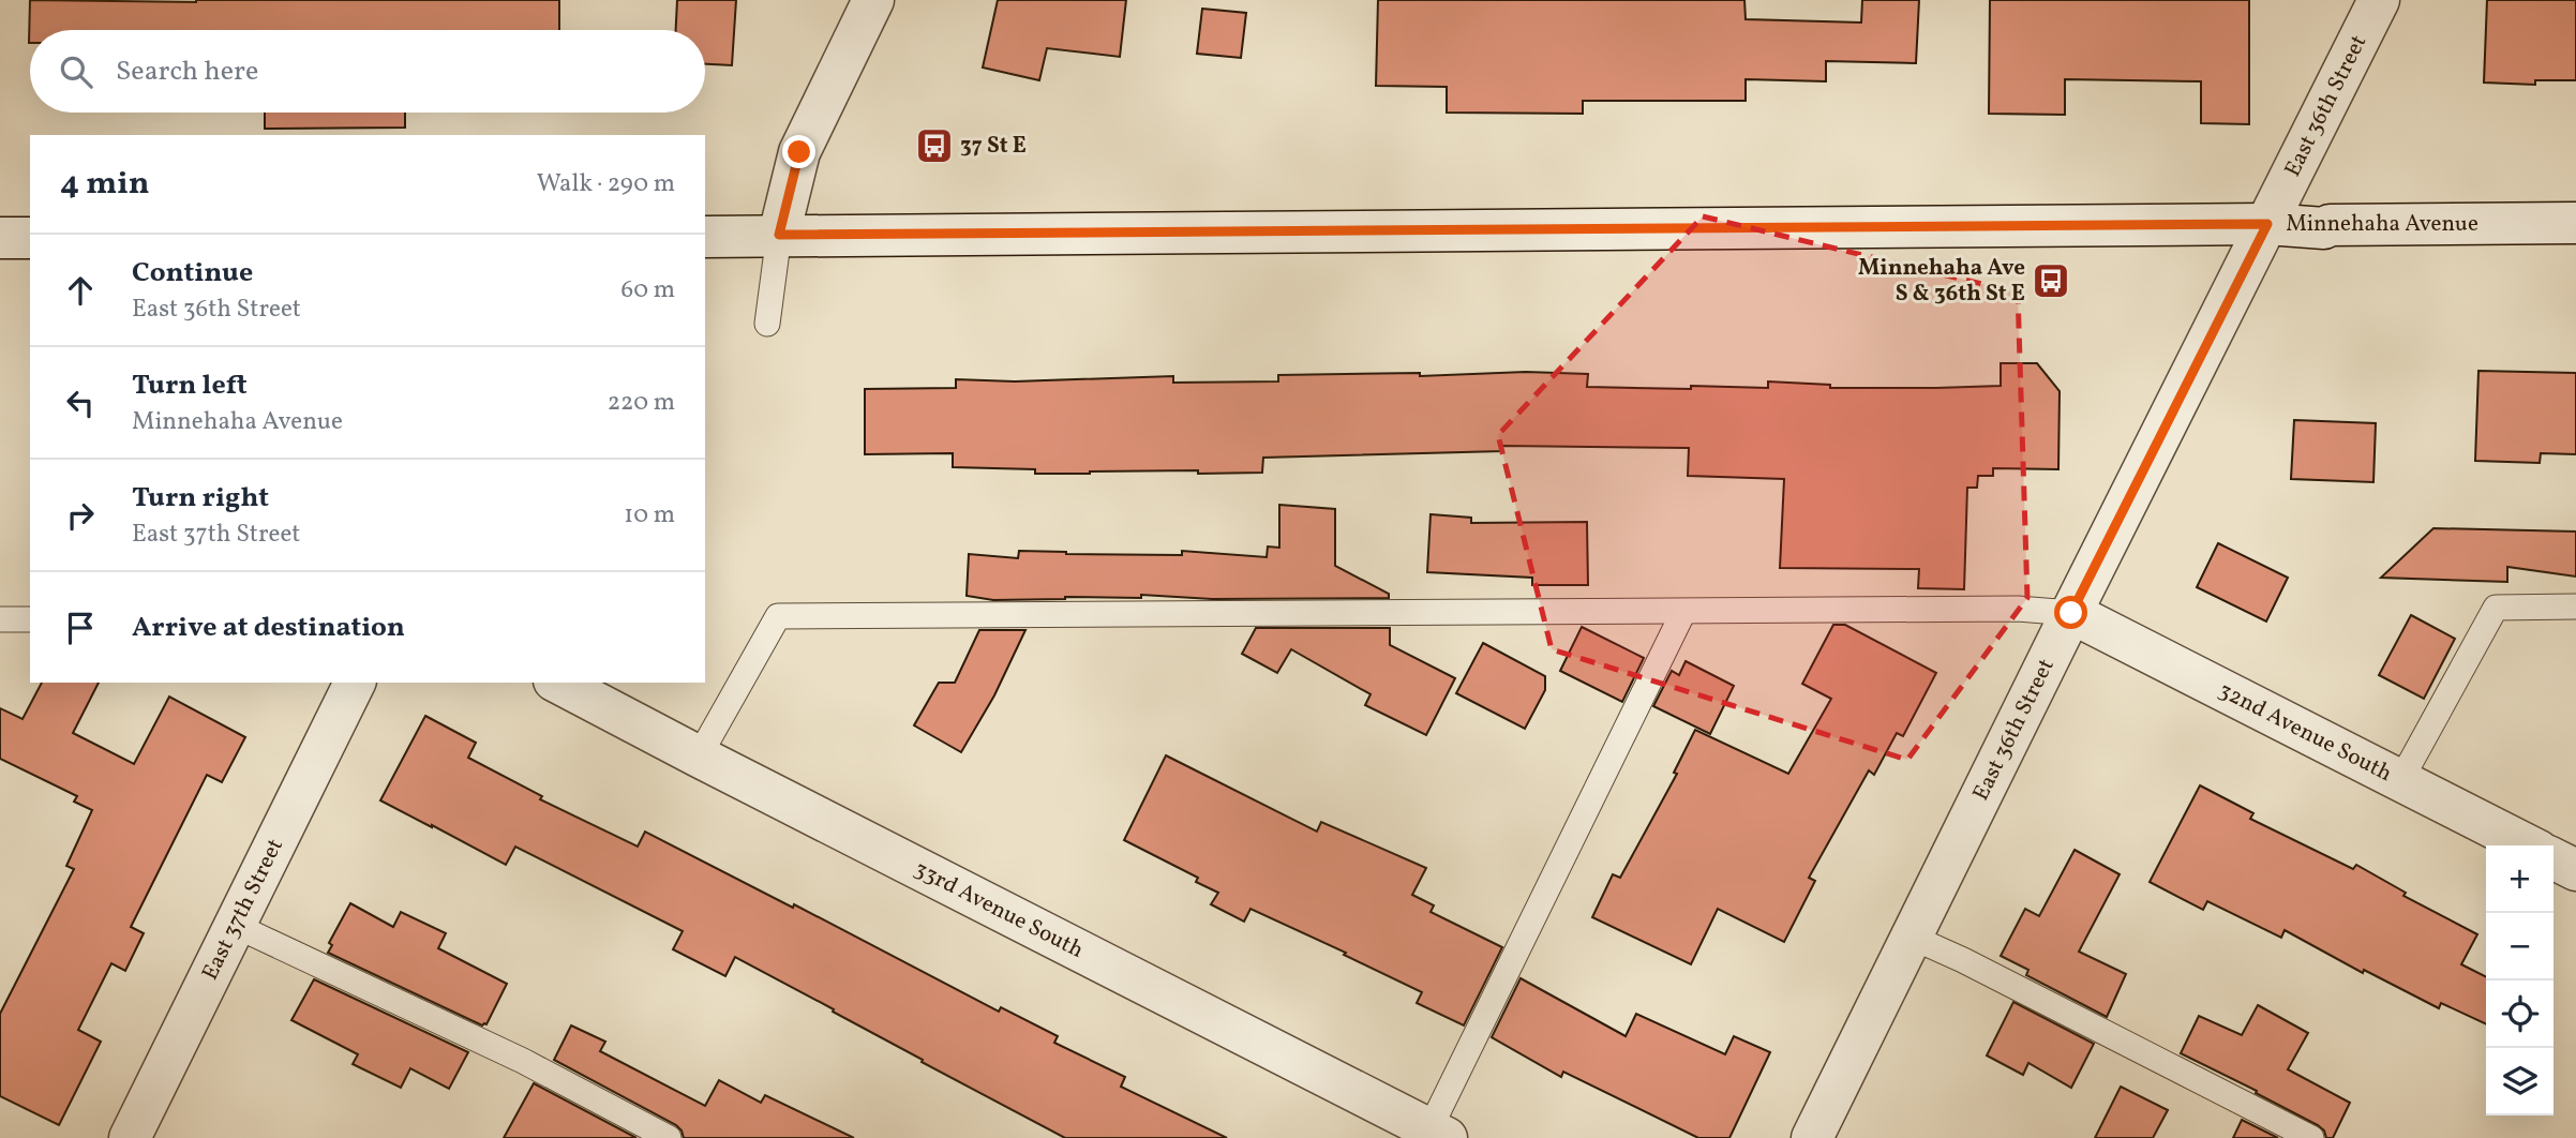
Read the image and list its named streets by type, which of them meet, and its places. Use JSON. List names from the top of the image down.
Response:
{
  "streets": {
    "street": [
      "East 36th Street",
      "Minnehaha Avenue",
      "32nd Avenue South",
      "East 37th Street",
      "33rd Avenue South"
    ]
  },
  "crossings": [
    ["East 36th Street", "Minnehaha Avenue"],
    ["East 36th Street", "32nd Avenue South"]
  ],
  "places": {
    "bus stop": ["37 St E", "Minnehaha Ave S & 36th St E"]
  },
  "page": {
    "search": "Search here",
    "heading": ["4 min", "Walk · 290 m"],
    "list": [
      ["Continue", "East 36th Street", "60 m"],
      ["Turn left", "Minnehaha Avenue", "220 m"],
      ["Turn right", "East 37th Street", "10 m"],
      "Arrive at destination"
    ],
    "map_buttons": ["+", "−"]
  }
}
